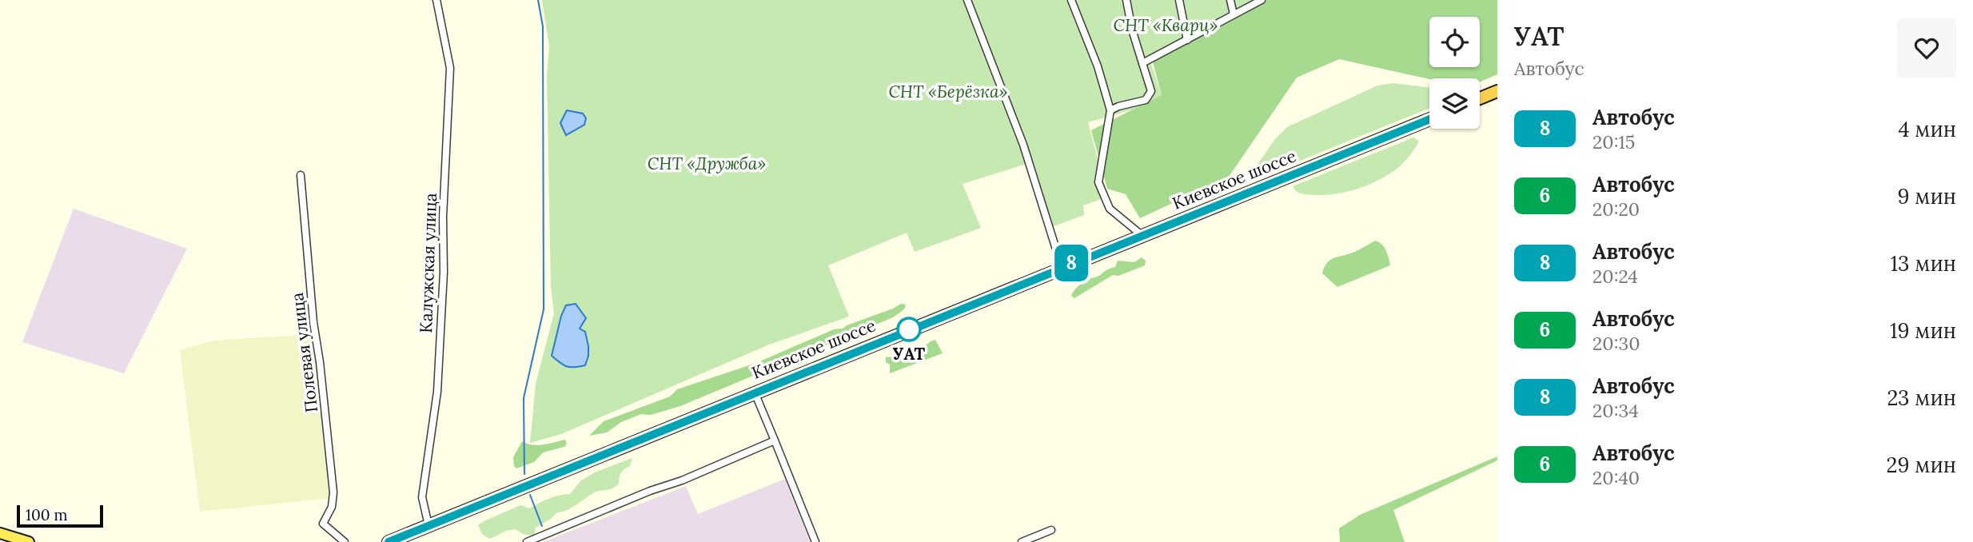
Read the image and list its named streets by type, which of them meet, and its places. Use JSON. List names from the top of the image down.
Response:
{
  "streets": {
    "highway": ["Киевское шоссе"],
    "street": ["Калужская улица", "Полевая улица"]
  },
  "crossings": [
    ["Киевское шоссе", "Калужская улица"]
  ],
  "parks": ["СНТ «Кварц»", "СНТ «Берёзка»", "СНТ «Дружба»"],
  "places": ["УАТ"],
  "lines": ["bus line 8"],
  "scale_bar": "100 m",
  "page": {
    "on_map": "8",
    "heading": ["УАТ", "Автобус"],
    "list": [
      {
        "mark": "8",
        "name": "Автобус",
        "note": "20:15",
        "value": "4 мин"
      },
      {
        "mark": "6",
        "name": "Автобус",
        "note": "20:20",
        "value": "9 мин"
      },
      {
        "mark": "8",
        "name": "Автобус",
        "note": "20:24",
        "value": "13 мин"
      },
      {
        "mark": "6",
        "name": "Автобус",
        "note": "20:30",
        "value": "19 мин"
      },
      {
        "mark": "8",
        "name": "Автобус",
        "note": "20:34",
        "value": "23 мин"
      },
      {
        "mark": "6",
        "name": "Автобус",
        "note": "20:40",
        "value": "29 мин"
      }
    ],
    "scale": "100 m"
  }
}
